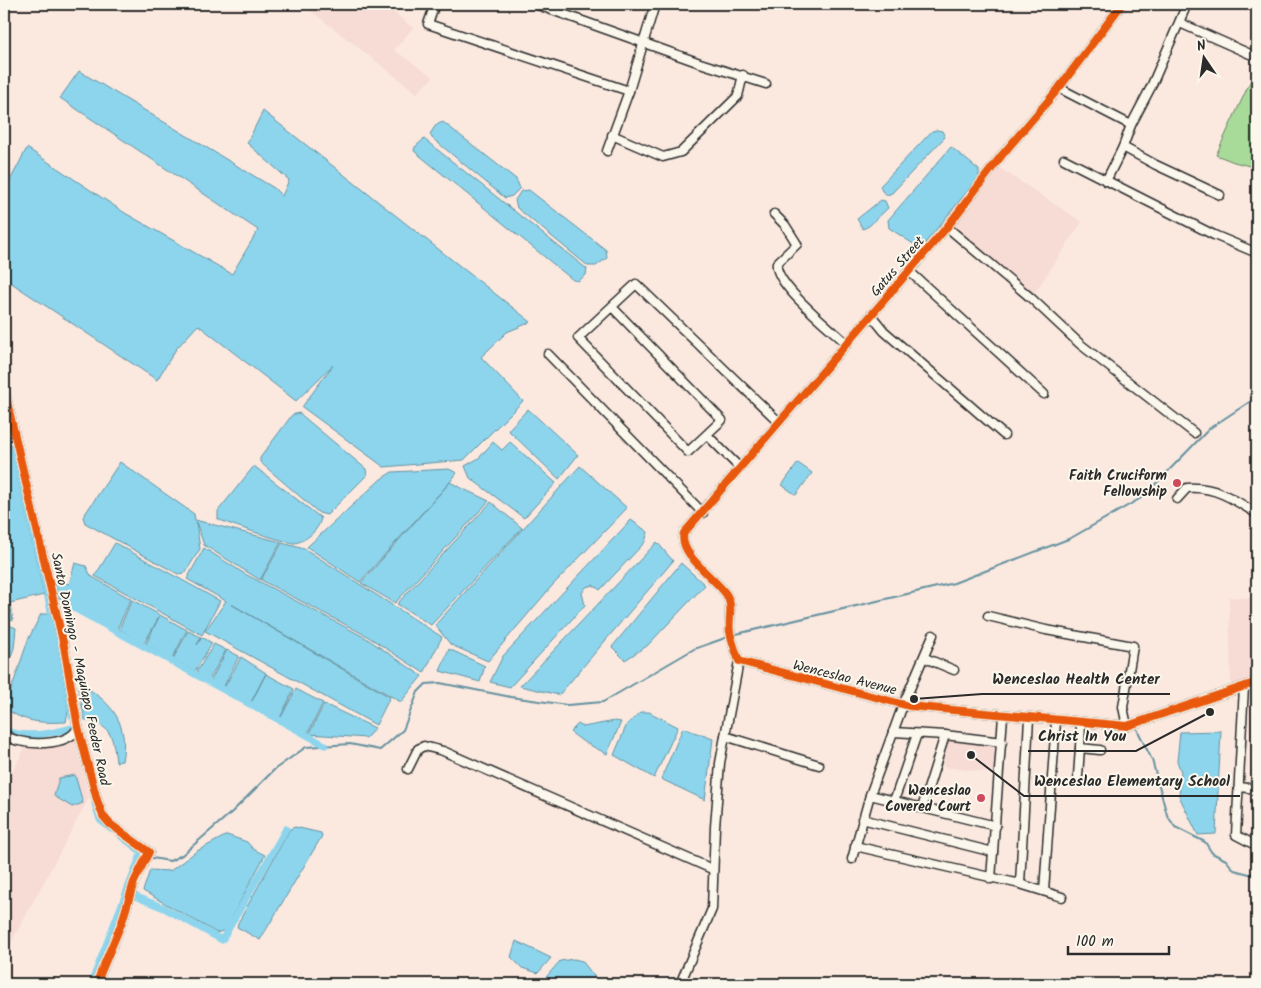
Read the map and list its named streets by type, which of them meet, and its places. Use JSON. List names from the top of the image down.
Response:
{
  "streets": {
    "street": ["Gatus Street", "Santo Domingo - Maquiapo Feeder Road", "Wenceslao Avenue"]
  },
  "crossings": [
    ["Gatus Street", "Wenceslao Avenue"]
  ],
  "places": [
    "Faith Cruciform Fellowship",
    "Wenceslao Health Center",
    "Christ In You",
    "Wenceslao Elementary School",
    "Wenceslao Covered Court"
  ],
  "scale_bar": "100 m",
  "north": "top"
}
